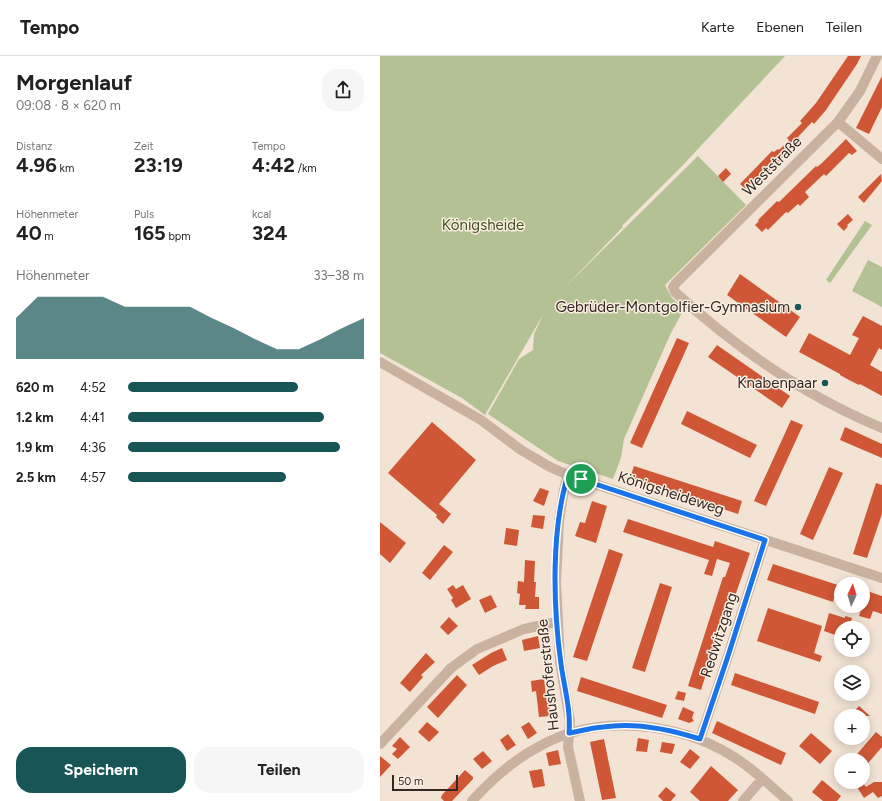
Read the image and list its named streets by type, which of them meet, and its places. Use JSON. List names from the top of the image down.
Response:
{
  "streets": {
    "street": [
      "Weststraße",
      "Königsheideweg",
      "Redwitzgang",
      "Haushoferstraße"
    ]
  },
  "crossings": [
    ["Königsheideweg", "Redwitzgang"],
    ["Königsheideweg", "Haushoferstraße"]
  ],
  "parks": ["Königsheide"],
  "places": ["Gebrüder-Montgolfier-Gymnasium", "Knabenpaar"],
  "scale_bar": "50 m",
  "north": "top",
  "page": {
    "header": "Tempo",
    "nav": ["Karte", "Ebenen", "Teilen"],
    "heading": ["Morgenlauf", "09:08 · 8 × 620 m"],
    "stats": [
      ["Distanz", "4.96 km"],
      ["Zeit", "23:19"],
      ["Tempo", "4:42 /km"],
      ["Höhenmeter", "40 m"],
      ["Puls", "165 bpm"],
      ["kcal", "324"]
    ],
    "chart": ["Höhenmeter", "33–38 m"],
    "list": [
      {
        "name": "620 m",
        "note": "4:52"
      },
      {
        "name": "1.2 km",
        "note": "4:41"
      },
      {
        "name": "1.9 km",
        "note": "4:36"
      },
      {
        "name": "2.5 km",
        "note": "4:57"
      }
    ],
    "map_buttons": ["+", "−"],
    "buttons": ["Speichern", "Teilen"],
    "scale": "50 m"
  }
}
